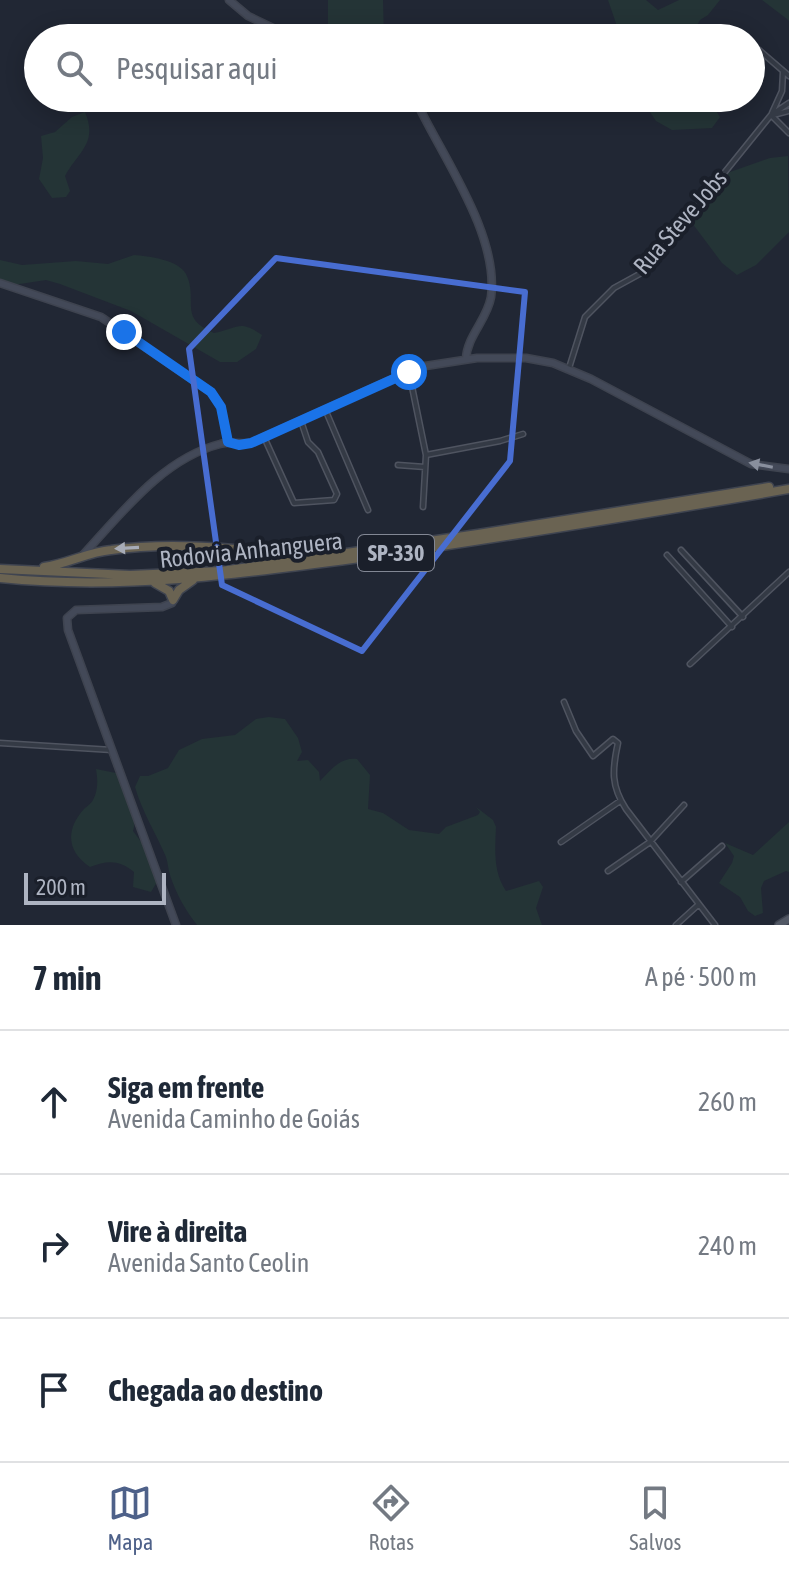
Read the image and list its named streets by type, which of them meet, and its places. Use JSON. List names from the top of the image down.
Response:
{
  "streets": {
    "highway": ["Rodovia Anhanguera", "SP-330"],
    "street": ["Rua Steve Jobs"]
  },
  "scale_bar": "200 m",
  "page": {
    "search": "Pesquisar aqui",
    "scale": "200 m",
    "heading": ["7 min", "A pé · 500 m"],
    "list": [
      ["Siga em frente", "Avenida Caminho de Goiás", "260 m"],
      ["Vire à direita", "Avenida Santo Ceolin", "240 m"],
      "Chegada ao destino"
    ],
    "nav": ["Mapa", "Rotas", "Salvos"]
  }
}
